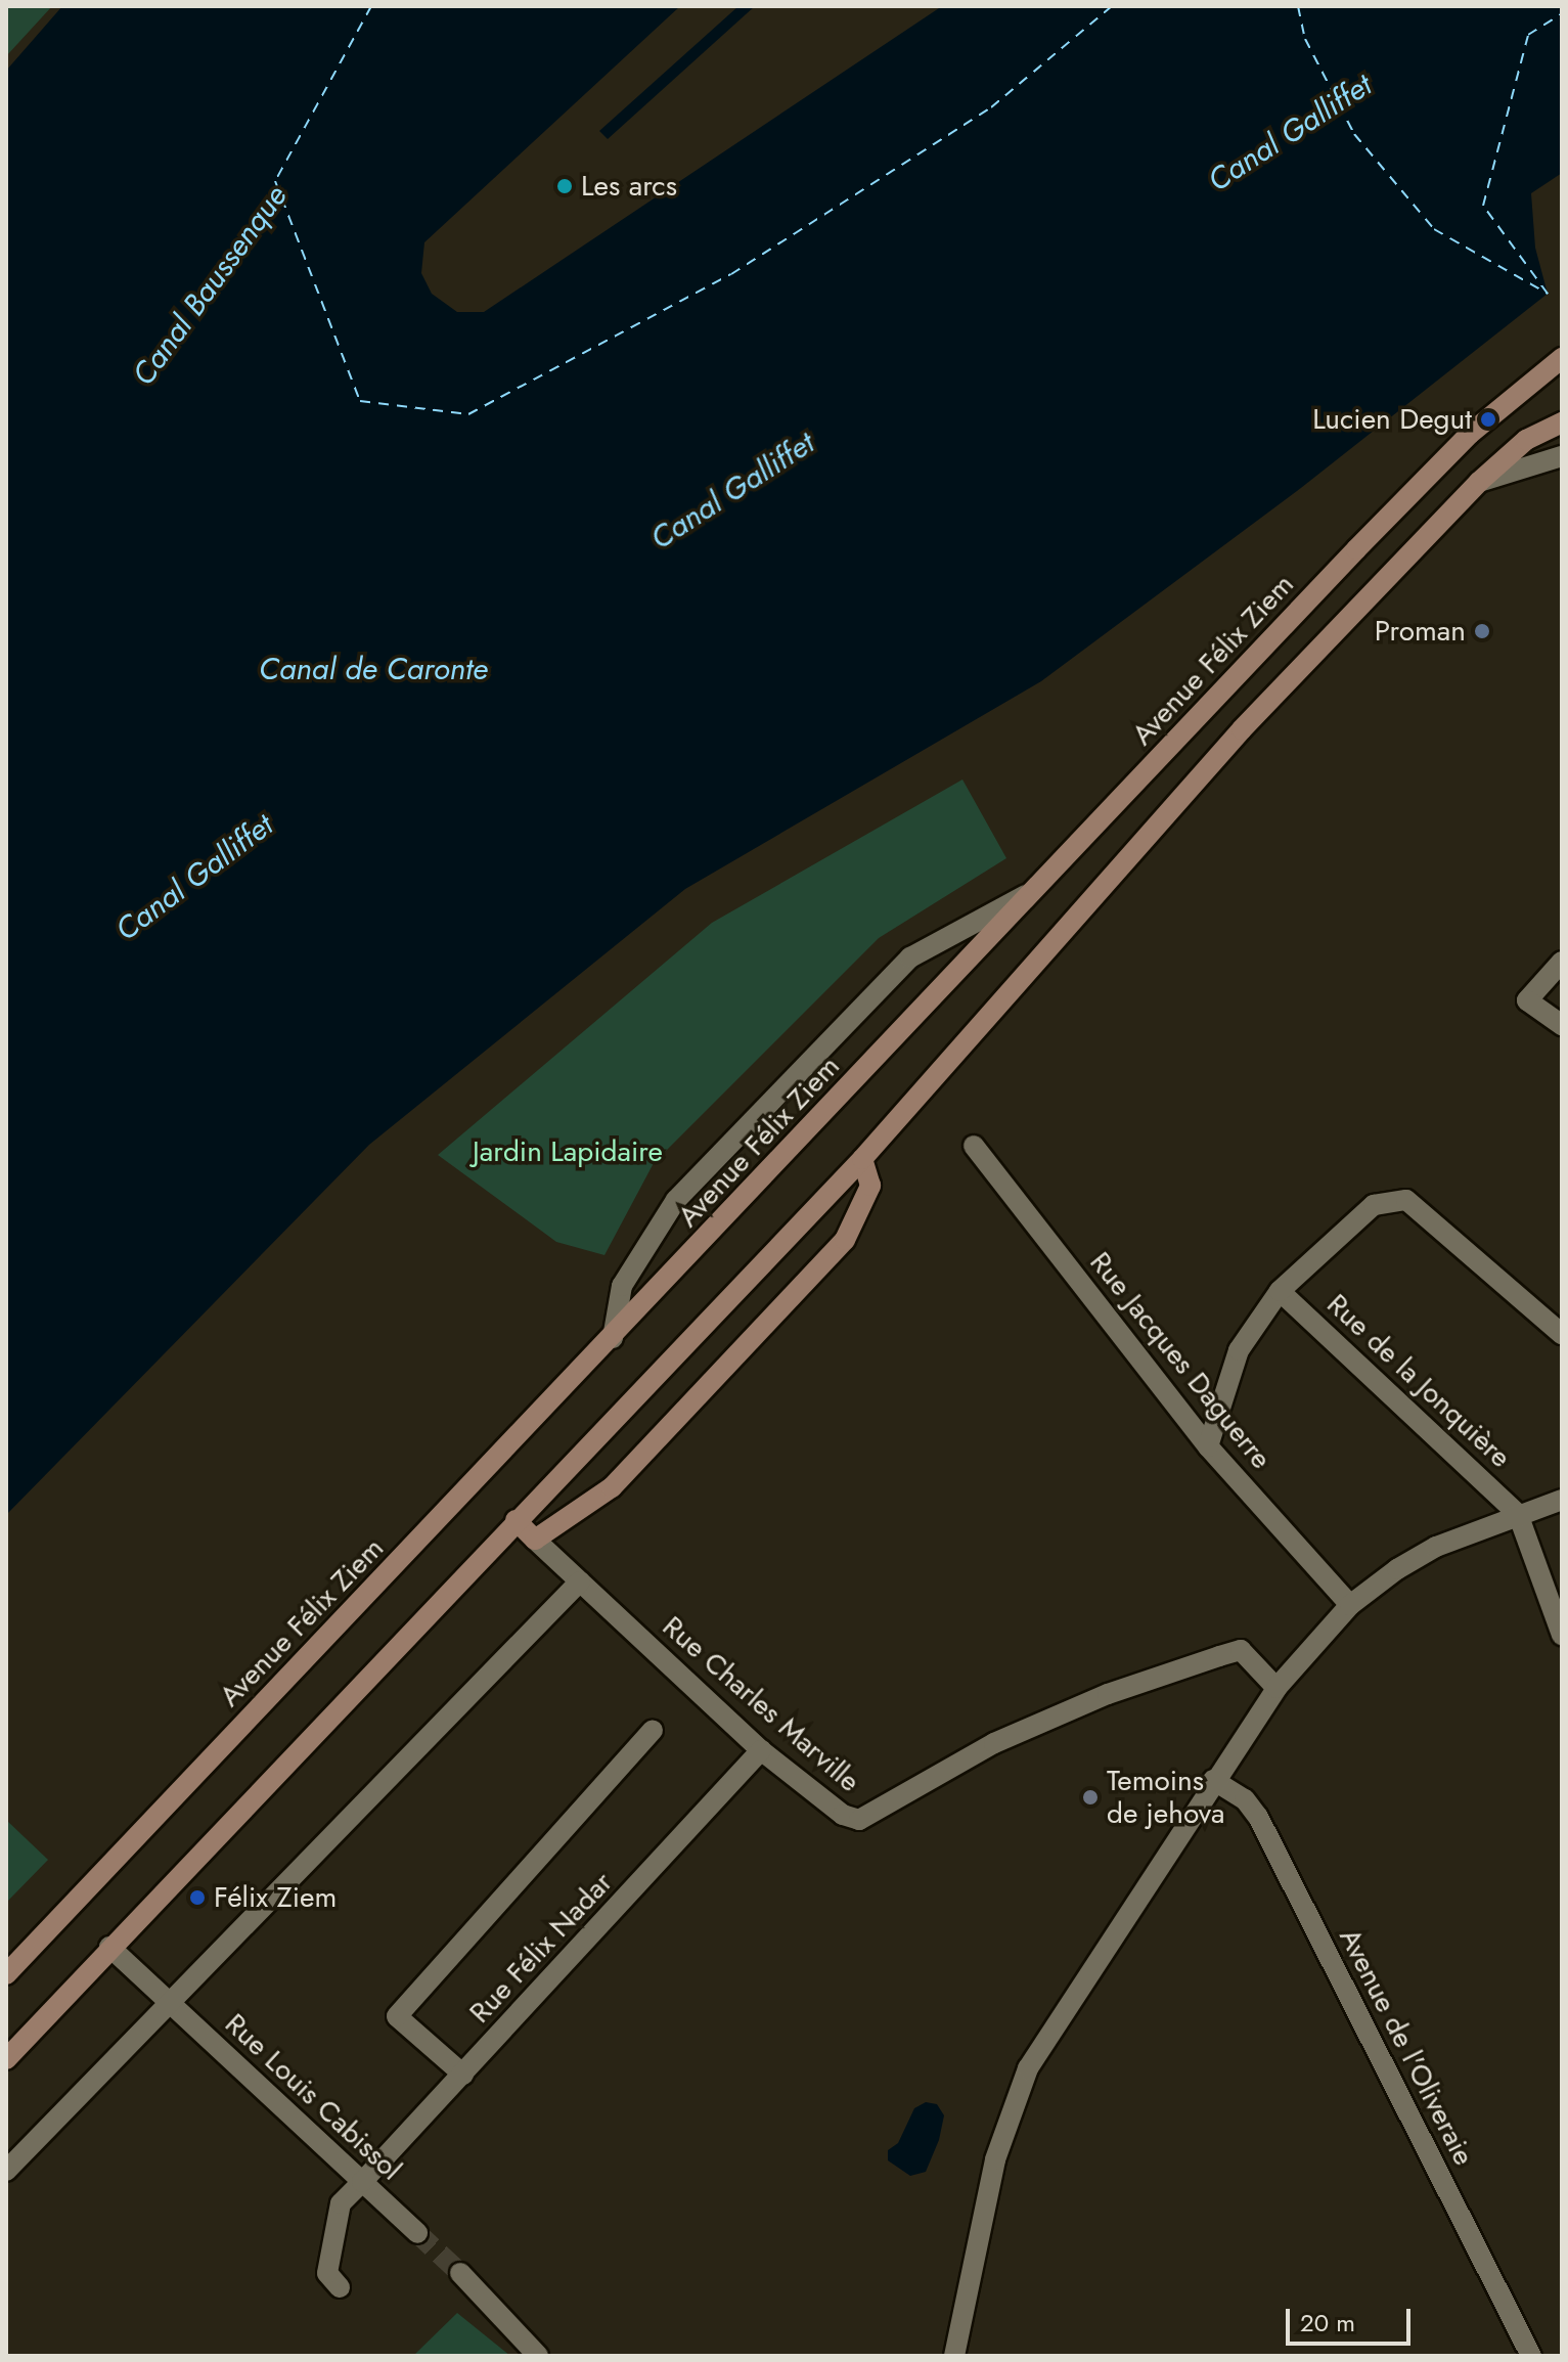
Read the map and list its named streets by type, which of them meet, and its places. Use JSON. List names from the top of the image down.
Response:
{
  "streets": {
    "main road": ["Avenue Félix Ziem"],
    "street": [
      "Rue Jacques Daguerre",
      "Rue de la Jonquière",
      "Rue Charles Marville",
      "Rue Félix Nadar",
      "Avenue de l'Oliveraie",
      "Rue Louis Cabissol"
    ]
  },
  "crossings": [
    ["Rue Charles Marville", "Rue Félix Nadar"],
    ["Rue Félix Nadar", "Rue Louis Cabissol"]
  ],
  "water": ["Canal Galliffet", "Canal Baussenque", "Canal de Caronte"],
  "parks": ["Jardin Lapidaire"],
  "places": [
    "Les arcs",
    "Lucien Degut",
    "Proman",
    "Temoins de jehova",
    "Félix Ziem"
  ],
  "scale_bar": "20 m"
}
